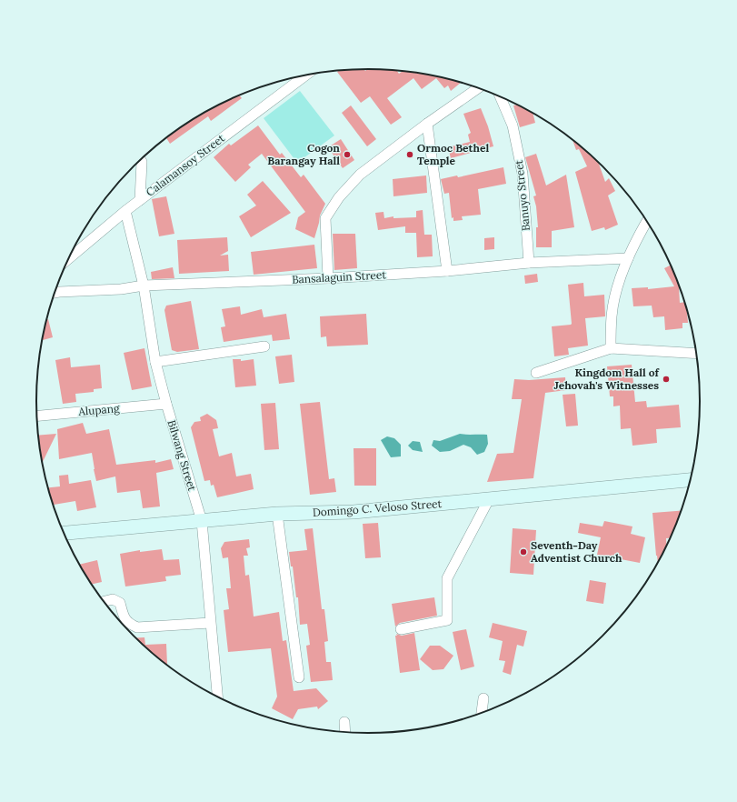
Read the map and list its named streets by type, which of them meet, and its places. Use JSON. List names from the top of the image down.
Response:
{
  "streets": {
    "main road": ["Domingo C. Veloso Street"],
    "street": [
      "Calamansoy Street",
      "Banuyo Street",
      "Bansalaguin Street",
      "Alupang",
      "Bilwang Street"
    ]
  },
  "crossings": [
    ["Calamansoy Street", "Bilwang Street"],
    ["Banuyo Street", "Bansalaguin Street"],
    ["Bansalaguin Street", "Bilwang Street"],
    ["Alupang", "Bilwang Street"],
    ["Bilwang Street", "Domingo C. Veloso Street"]
  ],
  "places": [
    "Cogon Barangay Hall",
    "Ormoc Bethel Temple",
    "Kingdom Hall of Jehovah's Witnesses",
    "Seventh-Day Adventist Church"
  ]
}
